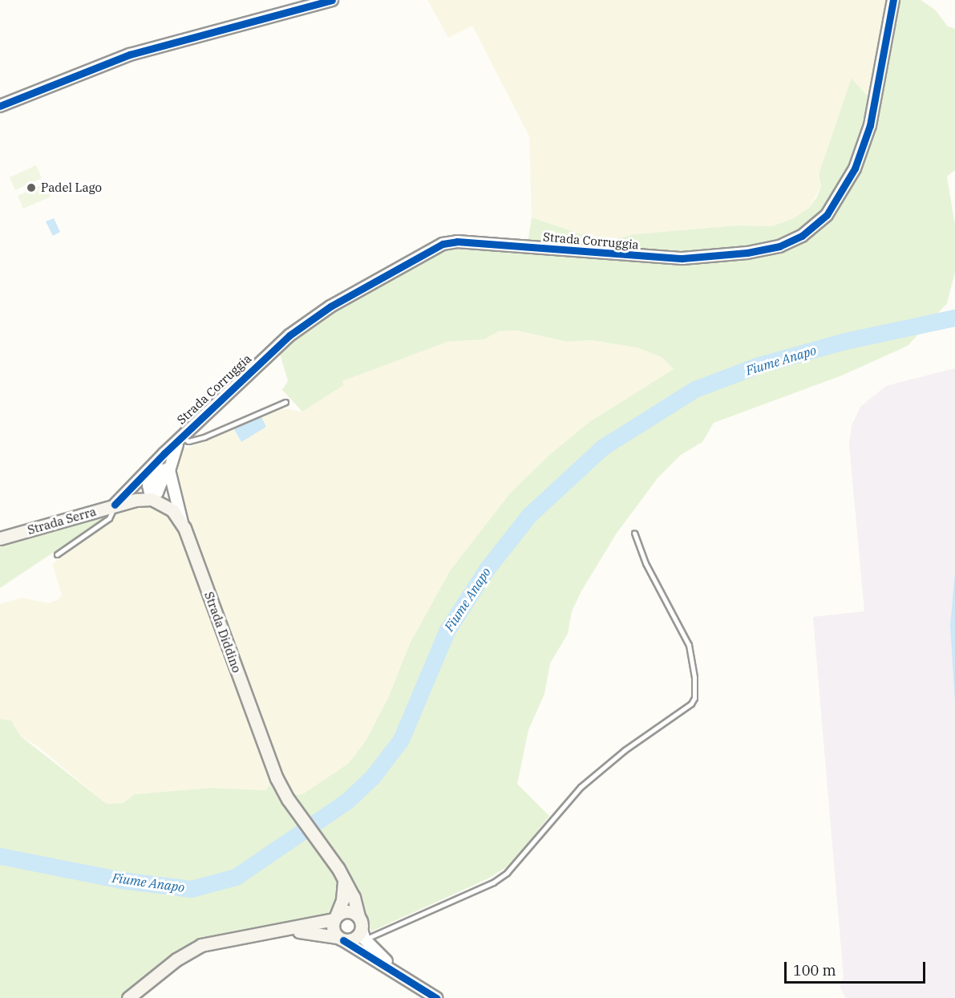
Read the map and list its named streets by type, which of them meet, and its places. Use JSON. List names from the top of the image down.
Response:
{
  "streets": {
    "main road": ["Strada Serra", "Strada Diddino"],
    "street": ["Strada Corruggia"]
  },
  "crossings": [
    ["Strada Corruggia", "Strada Serra"],
    ["Strada Corruggia", "Strada Diddino"],
    ["Strada Serra", "Strada Diddino"]
  ],
  "water": ["Fiume Anapo"],
  "places": ["Padel Lago"],
  "scale_bar": "100 m"
}
